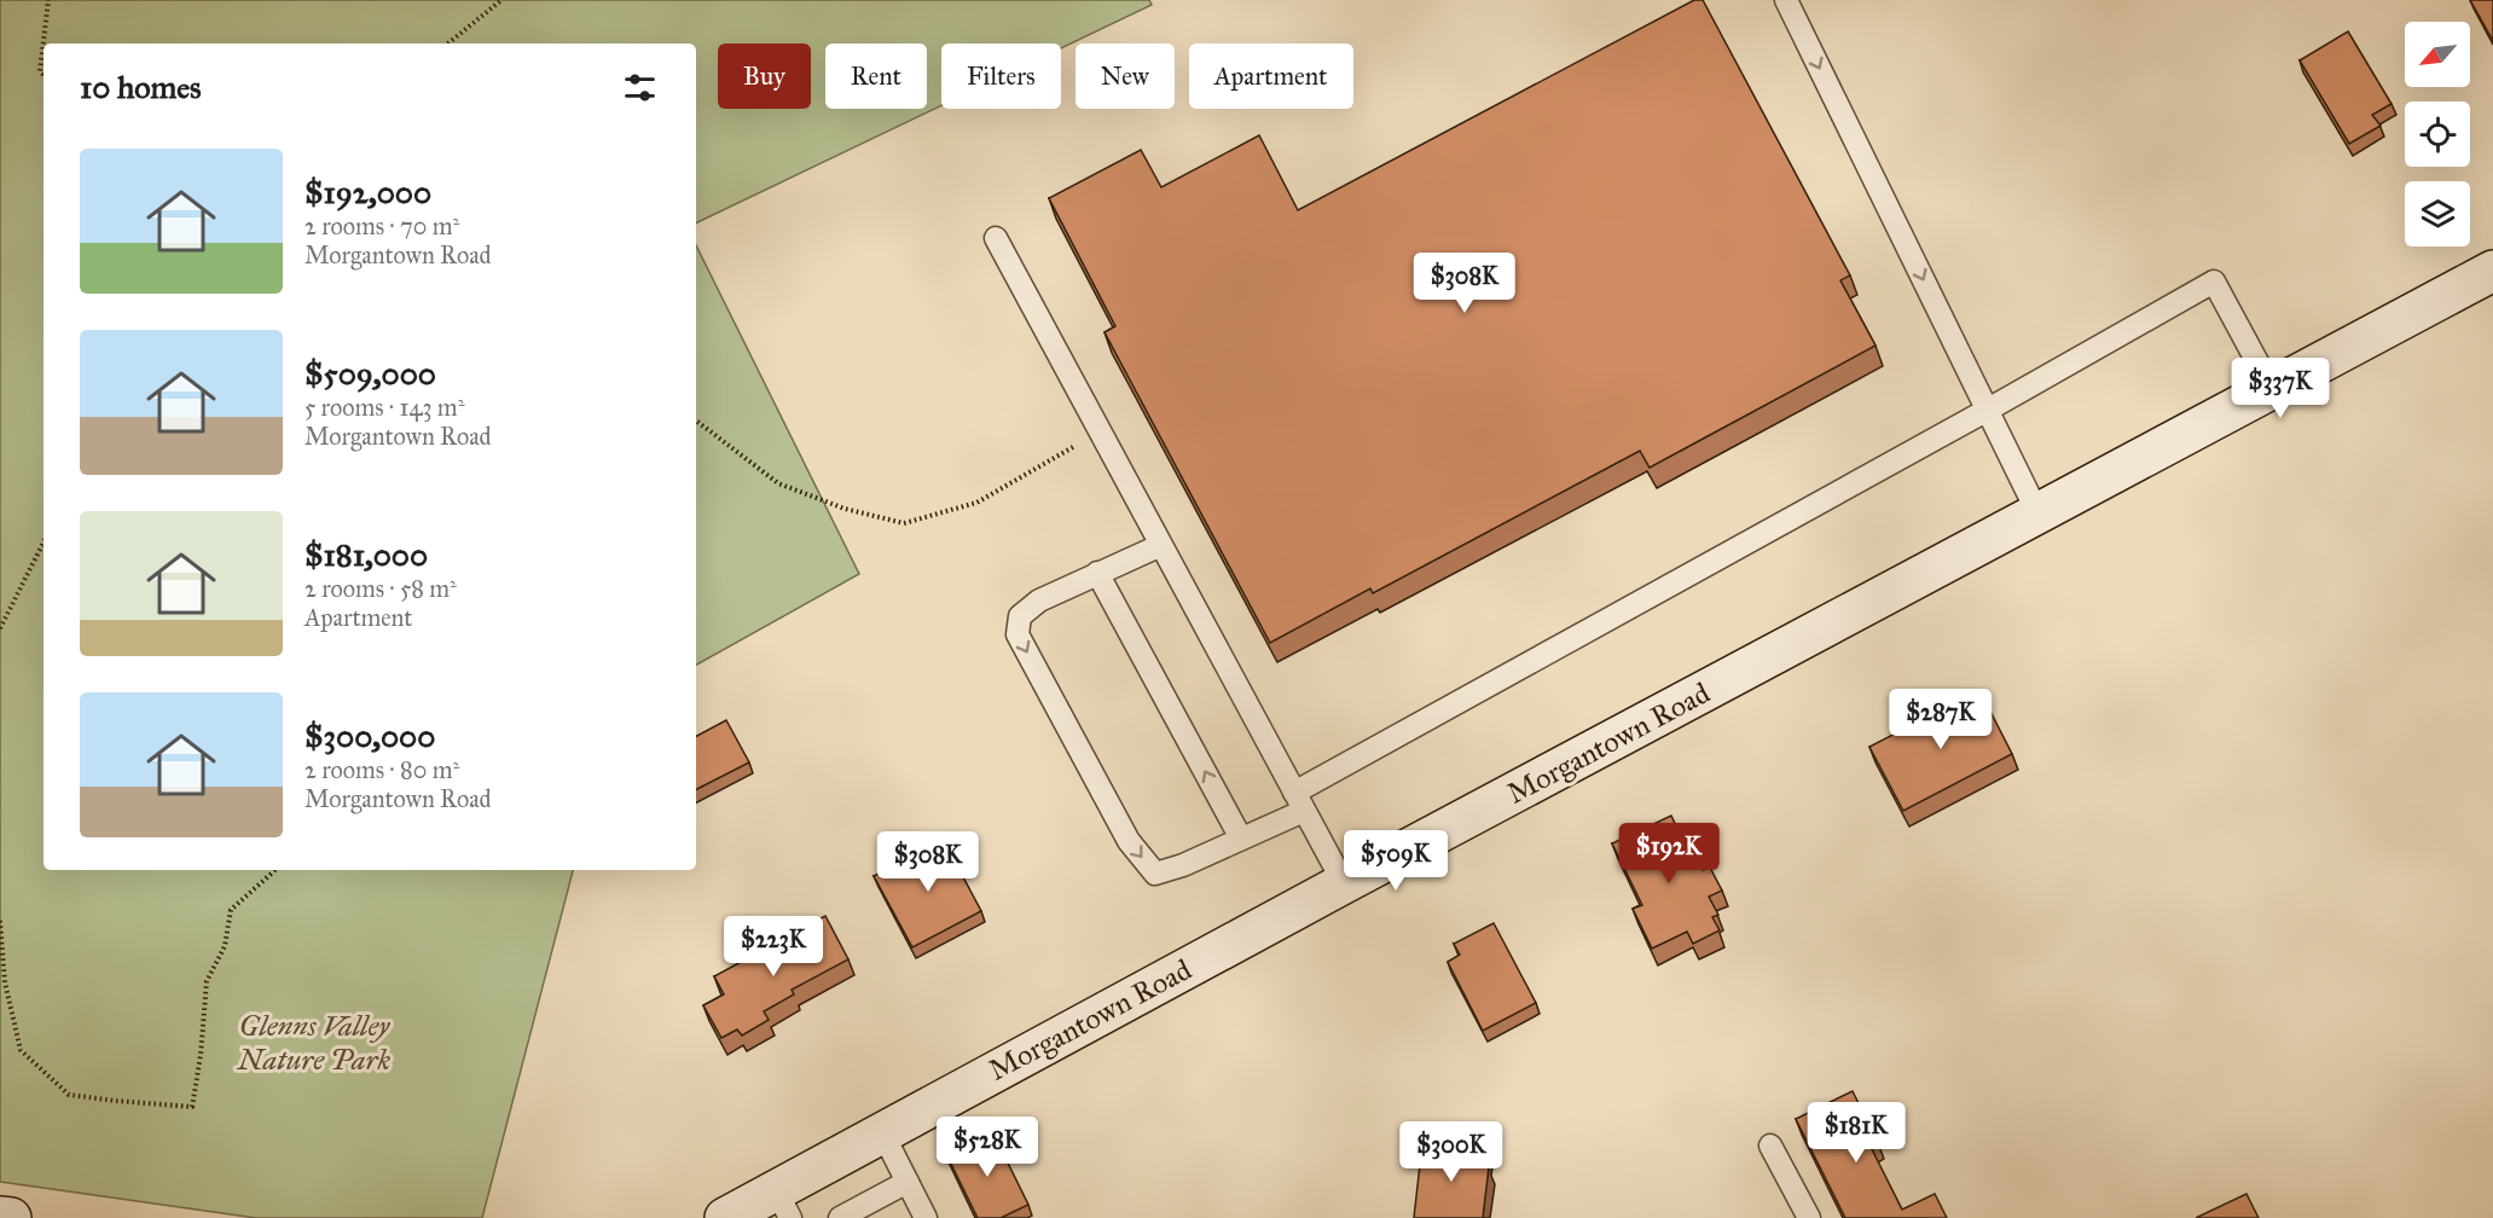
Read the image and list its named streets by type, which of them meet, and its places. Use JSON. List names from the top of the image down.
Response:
{
  "streets": {
    "main road": ["Morgantown Road"]
  },
  "parks": ["Glenns Valley Nature Park"],
  "north": "bottom left",
  "page": {
    "chip": [
      "Buy",
      "Rent",
      "Filters",
      "New",
      "Apartment"
    ],
    "heading": "10 homes",
    "list": [
      {
        "name": "$192,000",
        "note": "2 rooms · 70 m² · Morgantown Road"
      },
      {
        "name": "$509,000",
        "note": "5 rooms · 143 m² · Morgantown Road"
      },
      {
        "name": "$181,000",
        "note": "2 rooms · 58 m² · Apartment"
      },
      {
        "name": "$300,000",
        "note": "2 rooms · 80 m² · Morgantown Road"
      }
    ],
    "price": [
      "$308K",
      "$337K",
      "$287K",
      "$192K",
      "$509K",
      "$308K",
      "$223K",
      "$181K",
      "$528K",
      "$300K"
    ]
  }
}
